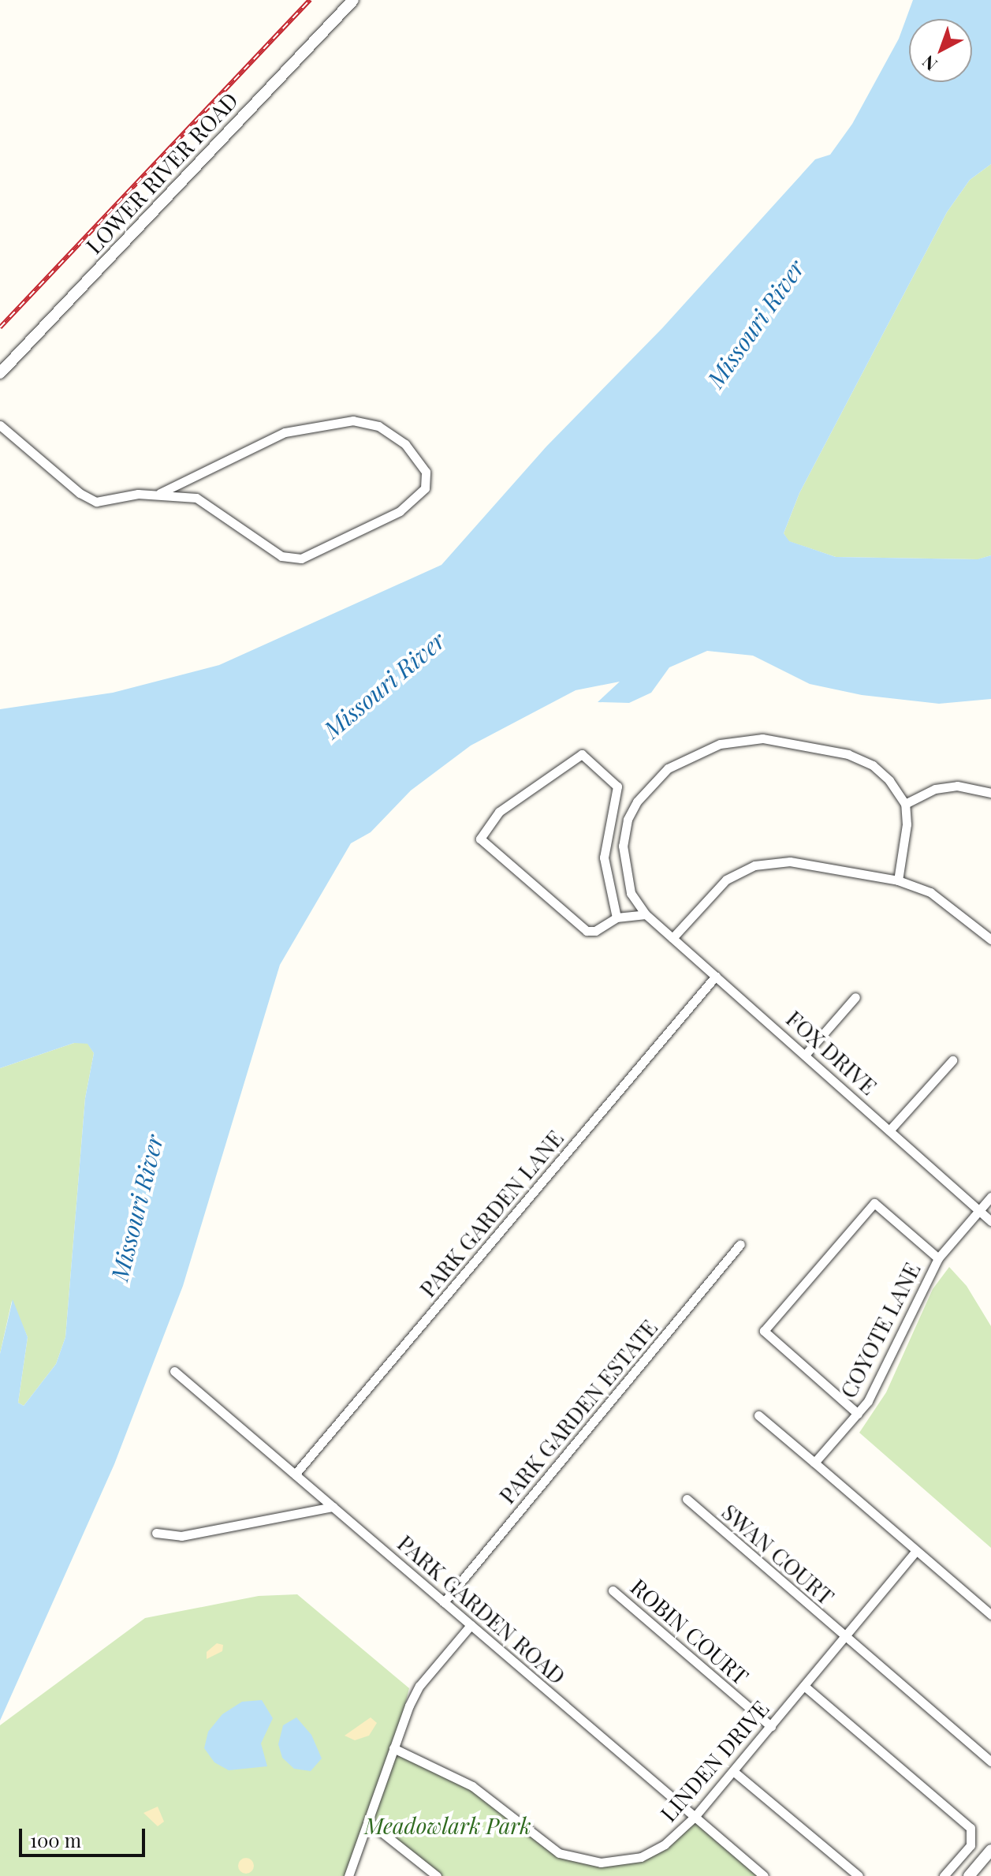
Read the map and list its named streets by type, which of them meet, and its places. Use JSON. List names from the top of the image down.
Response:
{
  "streets": {
    "street": [
      "LOWER RIVER ROAD",
      "FOX DRIVE",
      "PARK GARDEN LANE",
      "COYOTE LANE",
      "PARK GARDEN ESTATE",
      "SWAN COURT",
      "PARK GARDEN ROAD",
      "ROBIN COURT",
      "LINDEN DRIVE"
    ]
  },
  "crossings": [
    ["FOX DRIVE", "PARK GARDEN LANE"],
    ["FOX DRIVE", "COYOTE LANE"],
    ["PARK GARDEN LANE", "PARK GARDEN ROAD"],
    ["PARK GARDEN ESTATE", "PARK GARDEN ROAD"],
    ["SWAN COURT", "LINDEN DRIVE"],
    ["PARK GARDEN ROAD", "LINDEN DRIVE"],
    ["ROBIN COURT", "LINDEN DRIVE"]
  ],
  "water": ["Missouri River"],
  "parks": ["Meadowlark Park"],
  "scale_bar": "100 m",
  "north": "bottom left"
}
